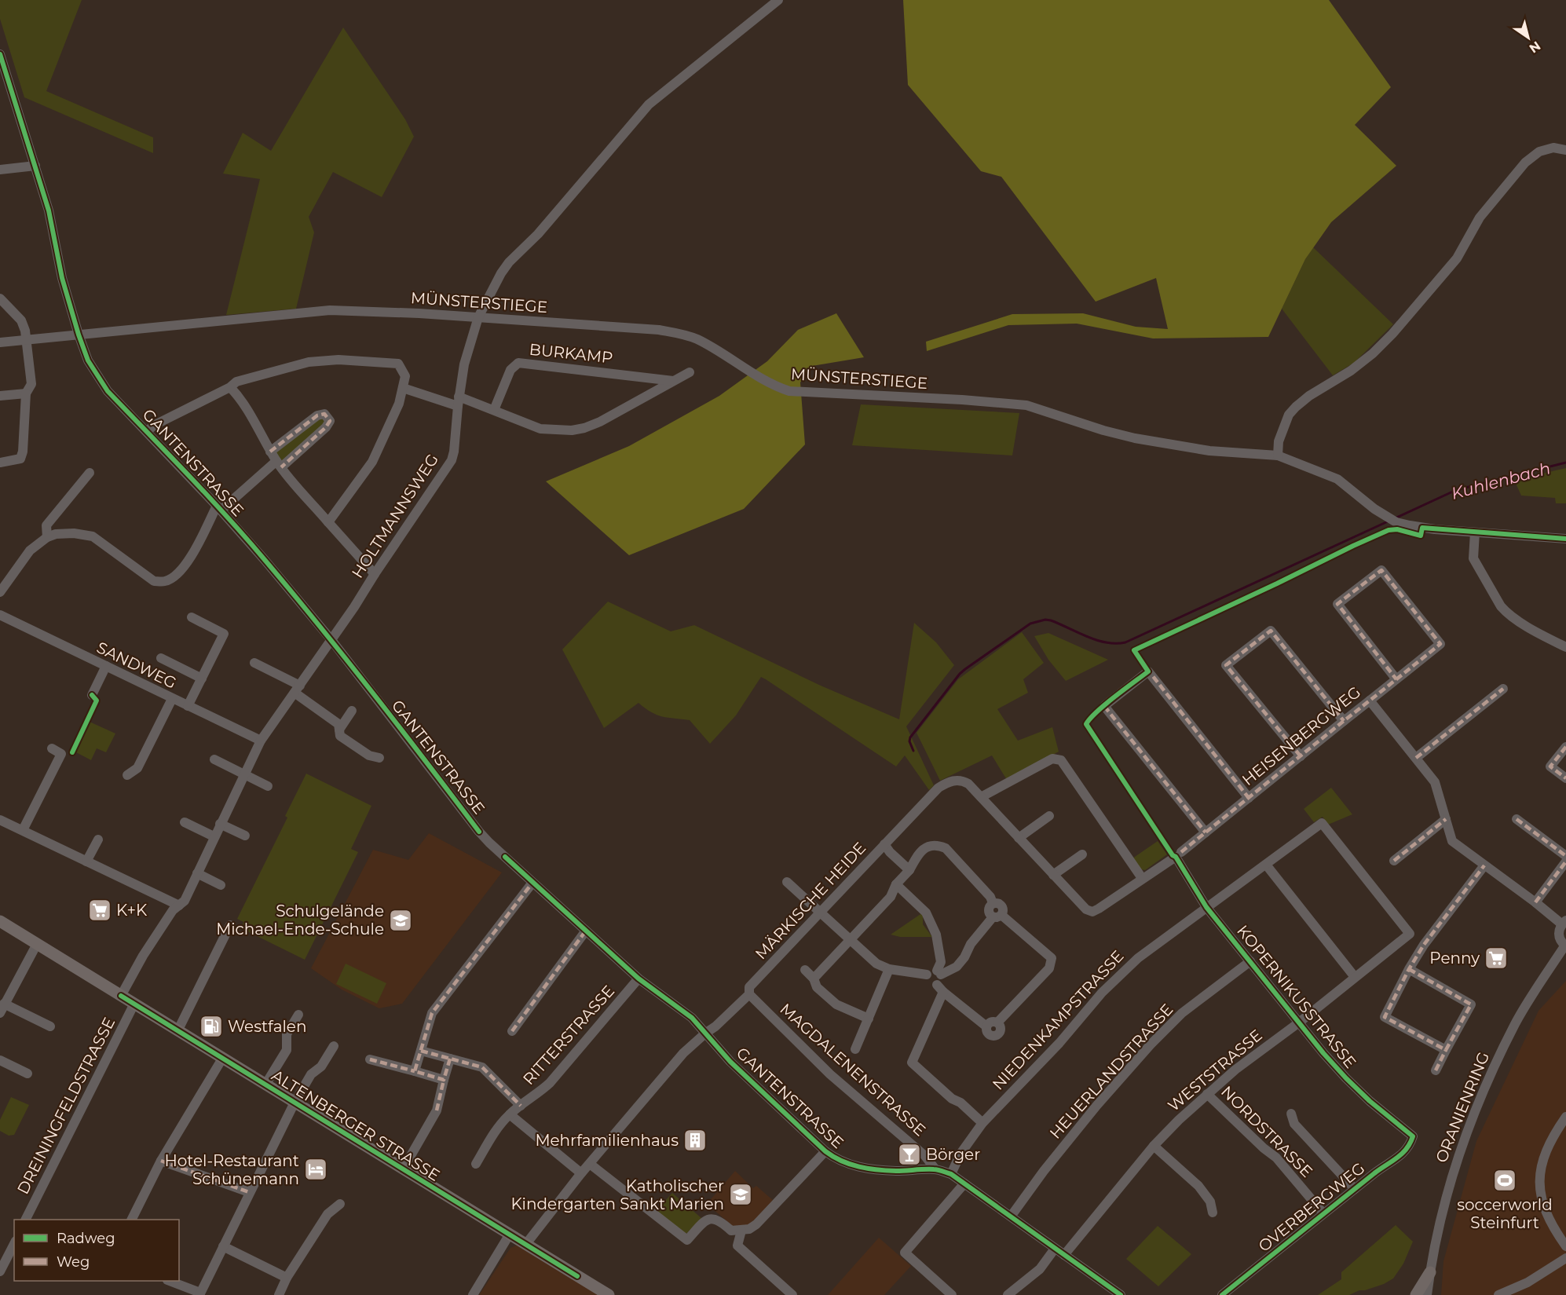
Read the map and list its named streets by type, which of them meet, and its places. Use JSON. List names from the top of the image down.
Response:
{
  "streets": {
    "main road": ["ALTENBERGER STRASSE"],
    "street": [
      "MÜNSTERSTIEGE",
      "BURKAMP",
      "GANTENSTRASSE",
      "HOLTMANNSWEG",
      "SANDWEG",
      "HEISENBERGWEG",
      "MÄRKISCHE HEIDE",
      "KOPERNIKUSSTRASSE",
      "NIEDENKAMPSTRASSE",
      "RITTERSTRASSE",
      "MAGDALENENSTRASSE",
      "WESTSTRASSE",
      "HEUERLANDSTRASSE",
      "DREININGFELDSTRASSE",
      "ORANIENRING",
      "NORDSTRASSE",
      "OVERBERGWEG"
    ]
  },
  "crossings": [
    ["MÜNSTERSTIEGE", "GANTENSTRASSE"],
    ["MÜNSTERSTIEGE", "HOLTMANNSWEG"],
    ["GANTENSTRASSE", "HOLTMANNSWEG"],
    ["GANTENSTRASSE", "MÄRKISCHE HEIDE"],
    ["GANTENSTRASSE", "NIEDENKAMPSTRASSE"],
    ["GANTENSTRASSE", "RITTERSTRASSE"],
    ["GANTENSTRASSE", "MAGDALENENSTRASSE"],
    ["GANTENSTRASSE", "WESTSTRASSE"],
    ["GANTENSTRASSE", "HEUERLANDSTRASSE"],
    ["HOLTMANNSWEG", "SANDWEG"],
    ["HOLTMANNSWEG", "ALTENBERGER STRASSE"],
    ["MÄRKISCHE HEIDE", "MAGDALENENSTRASSE"],
    ["MÄRKISCHE HEIDE", "ALTENBERGER STRASSE"],
    ["KOPERNIKUSSTRASSE", "NIEDENKAMPSTRASSE"],
    ["KOPERNIKUSSTRASSE", "WESTSTRASSE"],
    ["KOPERNIKUSSTRASSE", "HEUERLANDSTRASSE"],
    ["KOPERNIKUSSTRASSE", "OVERBERGWEG"],
    ["NIEDENKAMPSTRASSE", "WESTSTRASSE"],
    ["WESTSTRASSE", "NORDSTRASSE"],
    ["DREININGFELDSTRASSE", "ALTENBERGER STRASSE"],
    ["NORDSTRASSE", "OVERBERGWEG"]
  ],
  "water": ["Kuhlenbach"],
  "places": {
    "supermarket": ["K+K", "Penny"],
    "school or university": ["Schulgelände Michael-Ende-Schule", "Katholischer Kindergarten Sankt Marien"],
    "fuel station": ["Westfalen"],
    "building": ["Mehrfamilienhaus"],
    "bar": ["Börger"],
    "hotel": ["Hotel-Restaurant Schünemann"],
    "sports": ["soccerworld Steinfurt"]
  },
  "legend": ["Radweg", "Weg"],
  "north": "bottom right"
}
